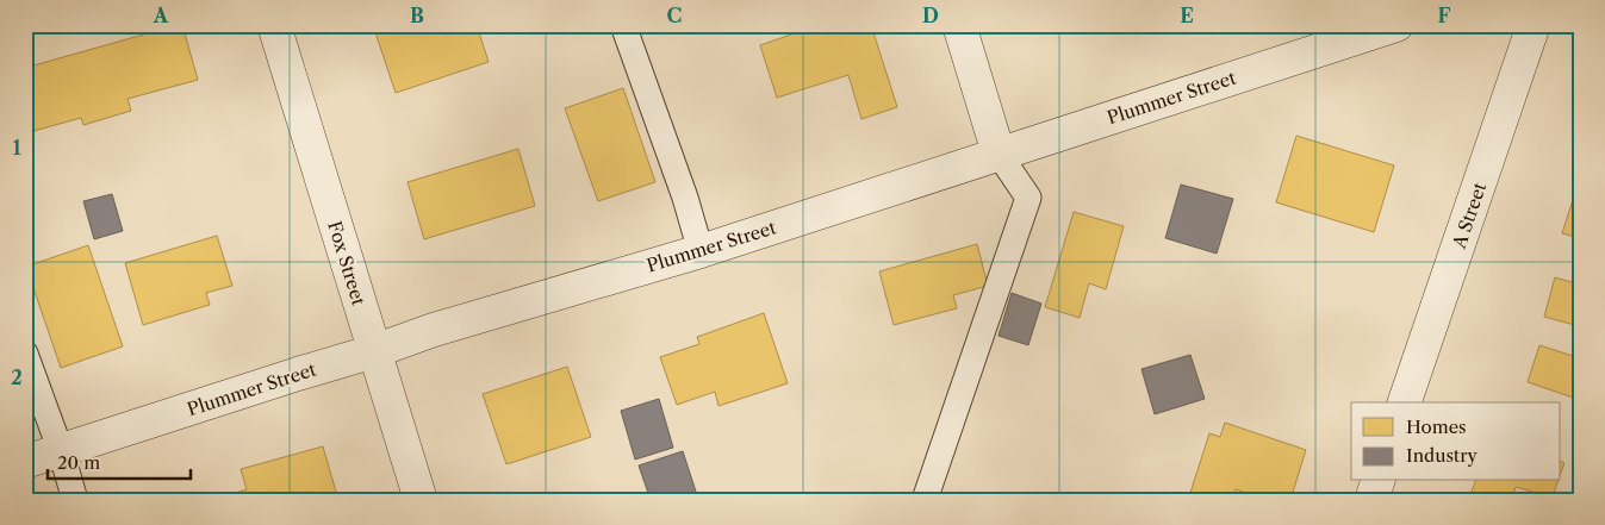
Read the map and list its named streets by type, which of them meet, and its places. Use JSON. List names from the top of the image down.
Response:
{
  "streets": {
    "street": ["Plummer Street", "A Street", "Fox Street"]
  },
  "crossings": [
    ["Plummer Street", "Fox Street"]
  ],
  "legend": ["Homes", "Industry"],
  "scale_bar": "20 m",
  "grid": {
    "columns": [
      "A",
      "B",
      "C",
      "D",
      "E",
      "F"
    ],
    "rows": ["1", "2"]
  }
}
